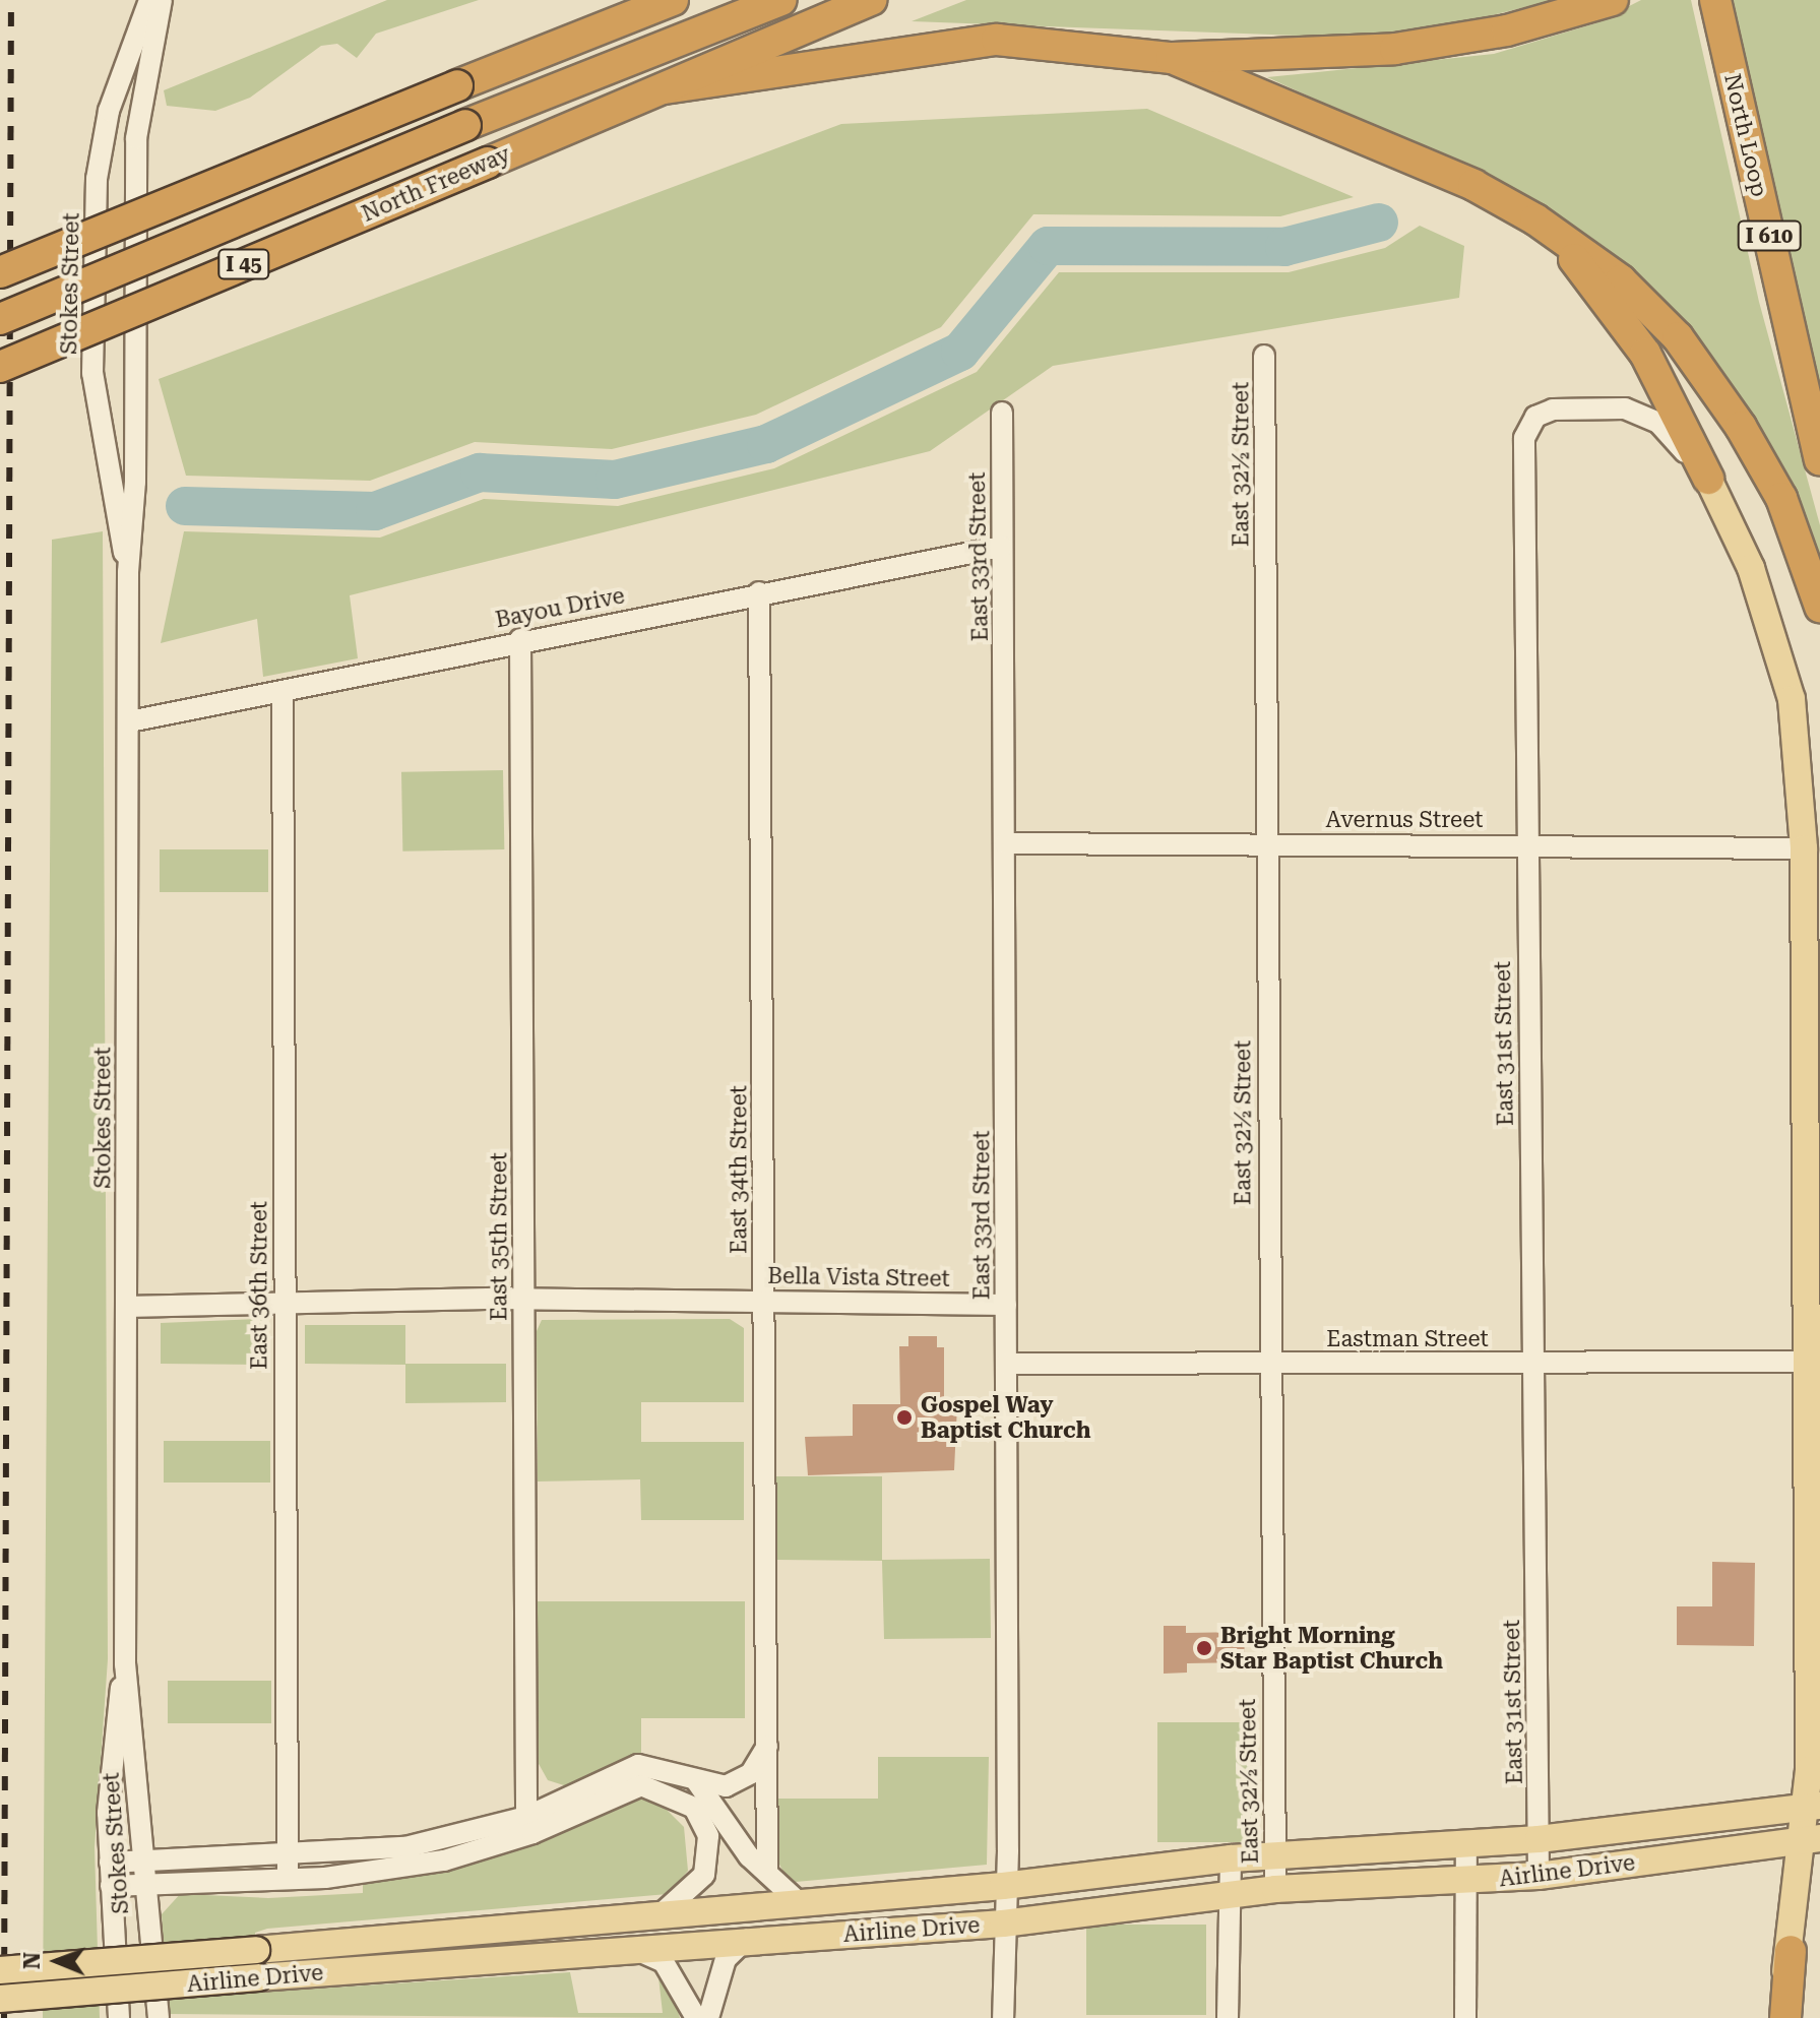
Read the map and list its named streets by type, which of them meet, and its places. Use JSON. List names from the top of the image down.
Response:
{
  "streets": {
    "highway": [
      "North Loop",
      "North Freeway",
      "I 610",
      "I 45"
    ],
    "main road": ["Airline Drive"],
    "street": [
      "Stokes Street",
      "East 32½ Street",
      "East 33rd Street",
      "Bayou Drive",
      "Avernus Street",
      "East 31st Street",
      "East 34th Street",
      "East 35th Street",
      "Bella Vista Street",
      "East 36th Street",
      "Eastman Street"
    ]
  },
  "crossings": [
    ["Stokes Street", "Bayou Drive"],
    ["Stokes Street", "Bella Vista Street"],
    ["East 32½ Street", "Avernus Street"],
    ["East 32½ Street", "Eastman Street"],
    ["East 32½ Street", "Airline Drive"],
    ["East 33rd Street", "Bayou Drive"],
    ["East 33rd Street", "Avernus Street"],
    ["East 33rd Street", "Bella Vista Street"],
    ["East 33rd Street", "Eastman Street"],
    ["East 33rd Street", "Airline Drive"],
    ["Bayou Drive", "East 34th Street"],
    ["Bayou Drive", "East 35th Street"],
    ["Bayou Drive", "East 36th Street"],
    ["Avernus Street", "East 31st Street"],
    ["East 31st Street", "Eastman Street"],
    ["East 31st Street", "Airline Drive"],
    ["East 34th Street", "Bella Vista Street"],
    ["East 35th Street", "Bella Vista Street"],
    ["Bella Vista Street", "East 36th Street"]
  ],
  "places": ["Gospel Way Baptist Church", "Bright Morning Star Baptist Church"],
  "north": "left"
}
